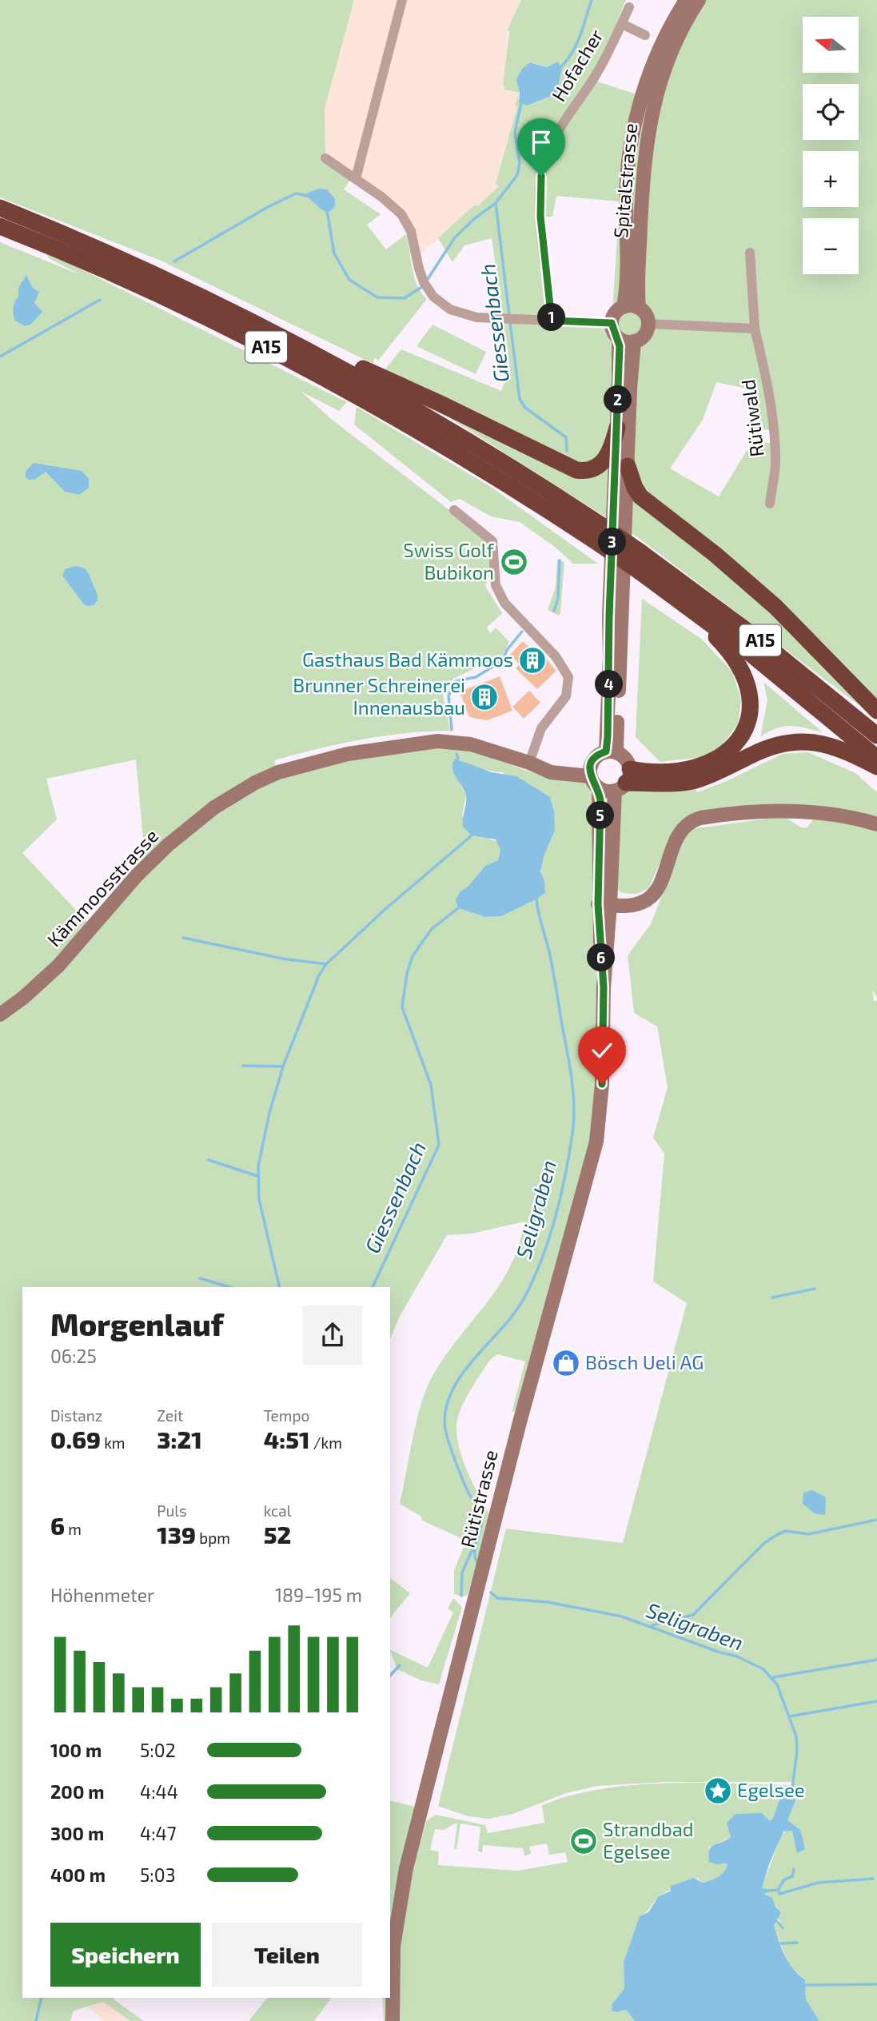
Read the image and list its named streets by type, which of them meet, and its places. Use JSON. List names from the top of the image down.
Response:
{
  "streets": {
    "highway": ["A15"],
    "main road": ["Spitalstrasse", "Kämmoosstrasse", "Rütistrasse"],
    "street": ["Hofacher", "Rütiwald"]
  },
  "crossings": [
    ["Kämmoosstrasse", "Rütistrasse"]
  ],
  "water": ["Giessenbach", "Seligraben"],
  "places": {
    "sports": ["Swiss Golf Bubikon", "Strandbad Egelsee"],
    "building": ["Gasthaus Bad Kämmoos", "Brunner Schreinerei Innenausbau"],
    "shop": ["Bösch Ueli AG"],
    "place": ["Egelsee"]
  },
  "north": "left",
  "page": {
    "map_buttons": ["+", "−"],
    "pins": [
      "1",
      "2",
      "3",
      "4",
      "5",
      "6"
    ],
    "heading": ["Morgenlauf", "06:25"],
    "stats": [
      ["Distanz", "0.69 km"],
      ["Zeit", "3:21"],
      ["Tempo", "4:51 /km"],
      ["6 m"],
      ["Puls", "139 bpm"],
      ["kcal", "52"]
    ],
    "chart": ["Höhenmeter", "189–195 m"],
    "list": [
      {
        "name": "100 m",
        "note": "5:02"
      },
      {
        "name": "200 m",
        "note": "4:44"
      },
      {
        "name": "300 m",
        "note": "4:47"
      },
      {
        "name": "400 m",
        "note": "5:03"
      }
    ],
    "buttons": ["Speichern", "Teilen"]
  }
}
